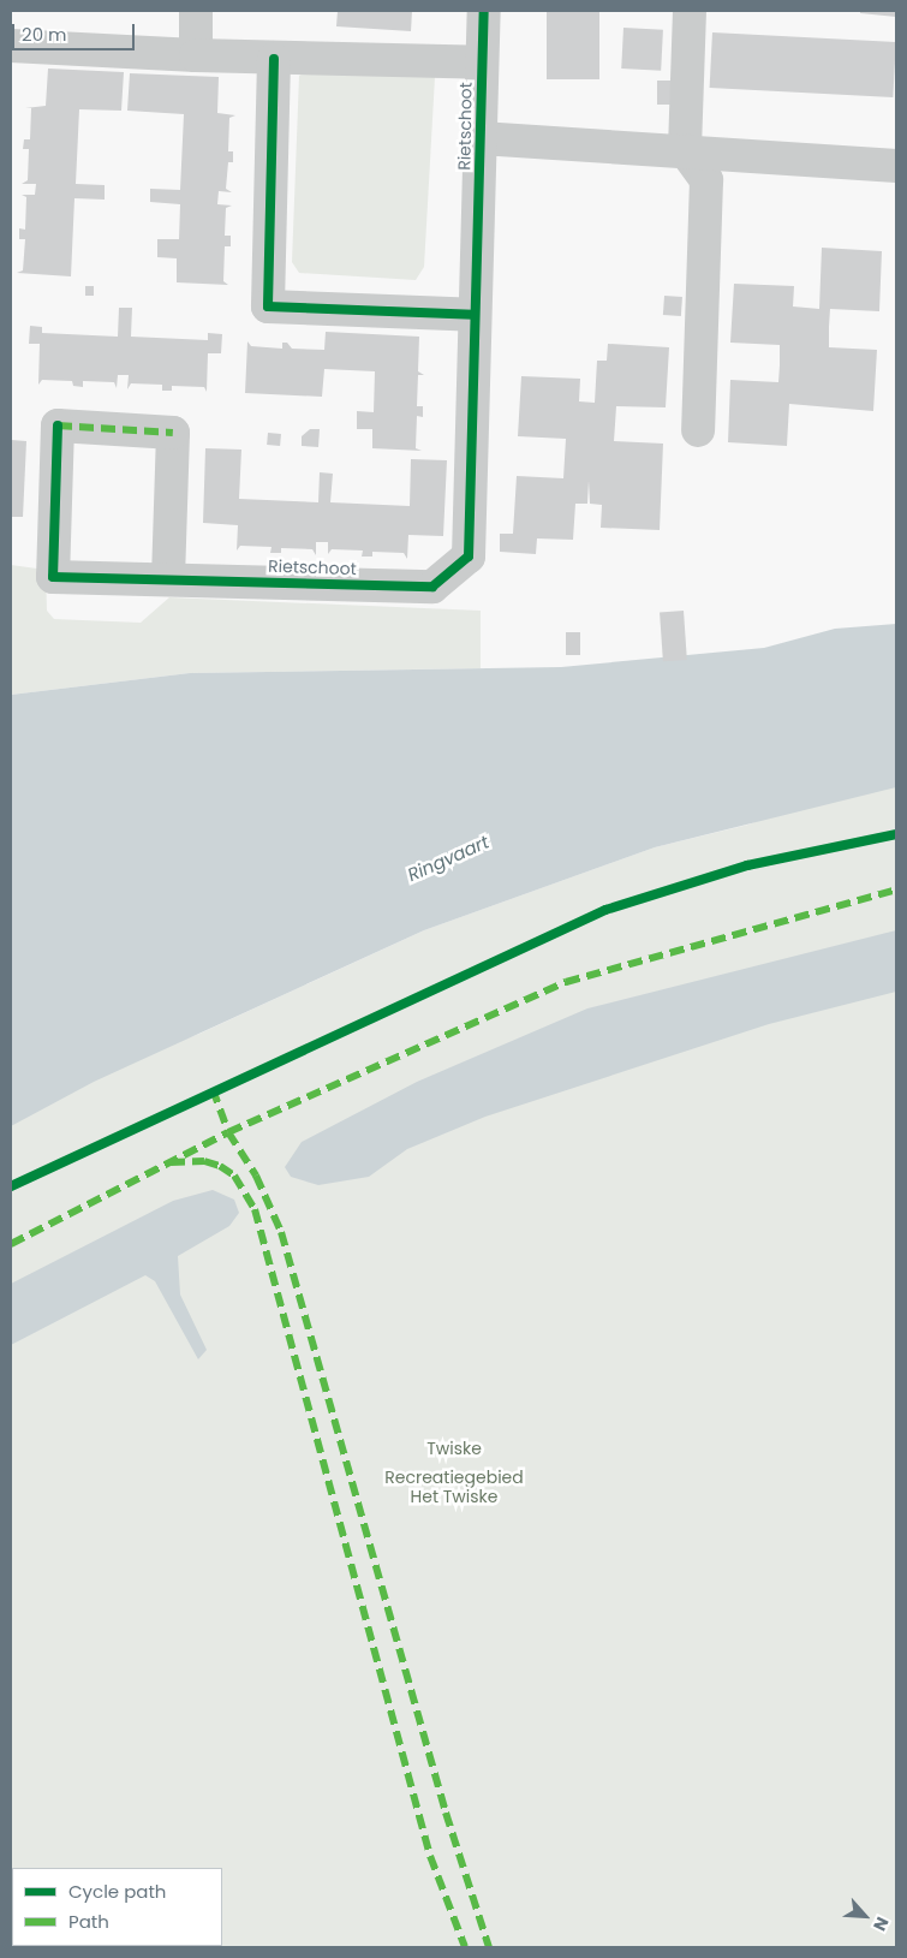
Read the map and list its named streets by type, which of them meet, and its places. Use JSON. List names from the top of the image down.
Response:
{
  "streets": {
    "street": ["Rietschoot"]
  },
  "water": ["Ringvaart"],
  "parks": ["Twiske", "Recreatiegebied Het Twiske"],
  "legend": ["Cycle path", "Path"],
  "scale_bar": "20 m",
  "north": "bottom right"
}
